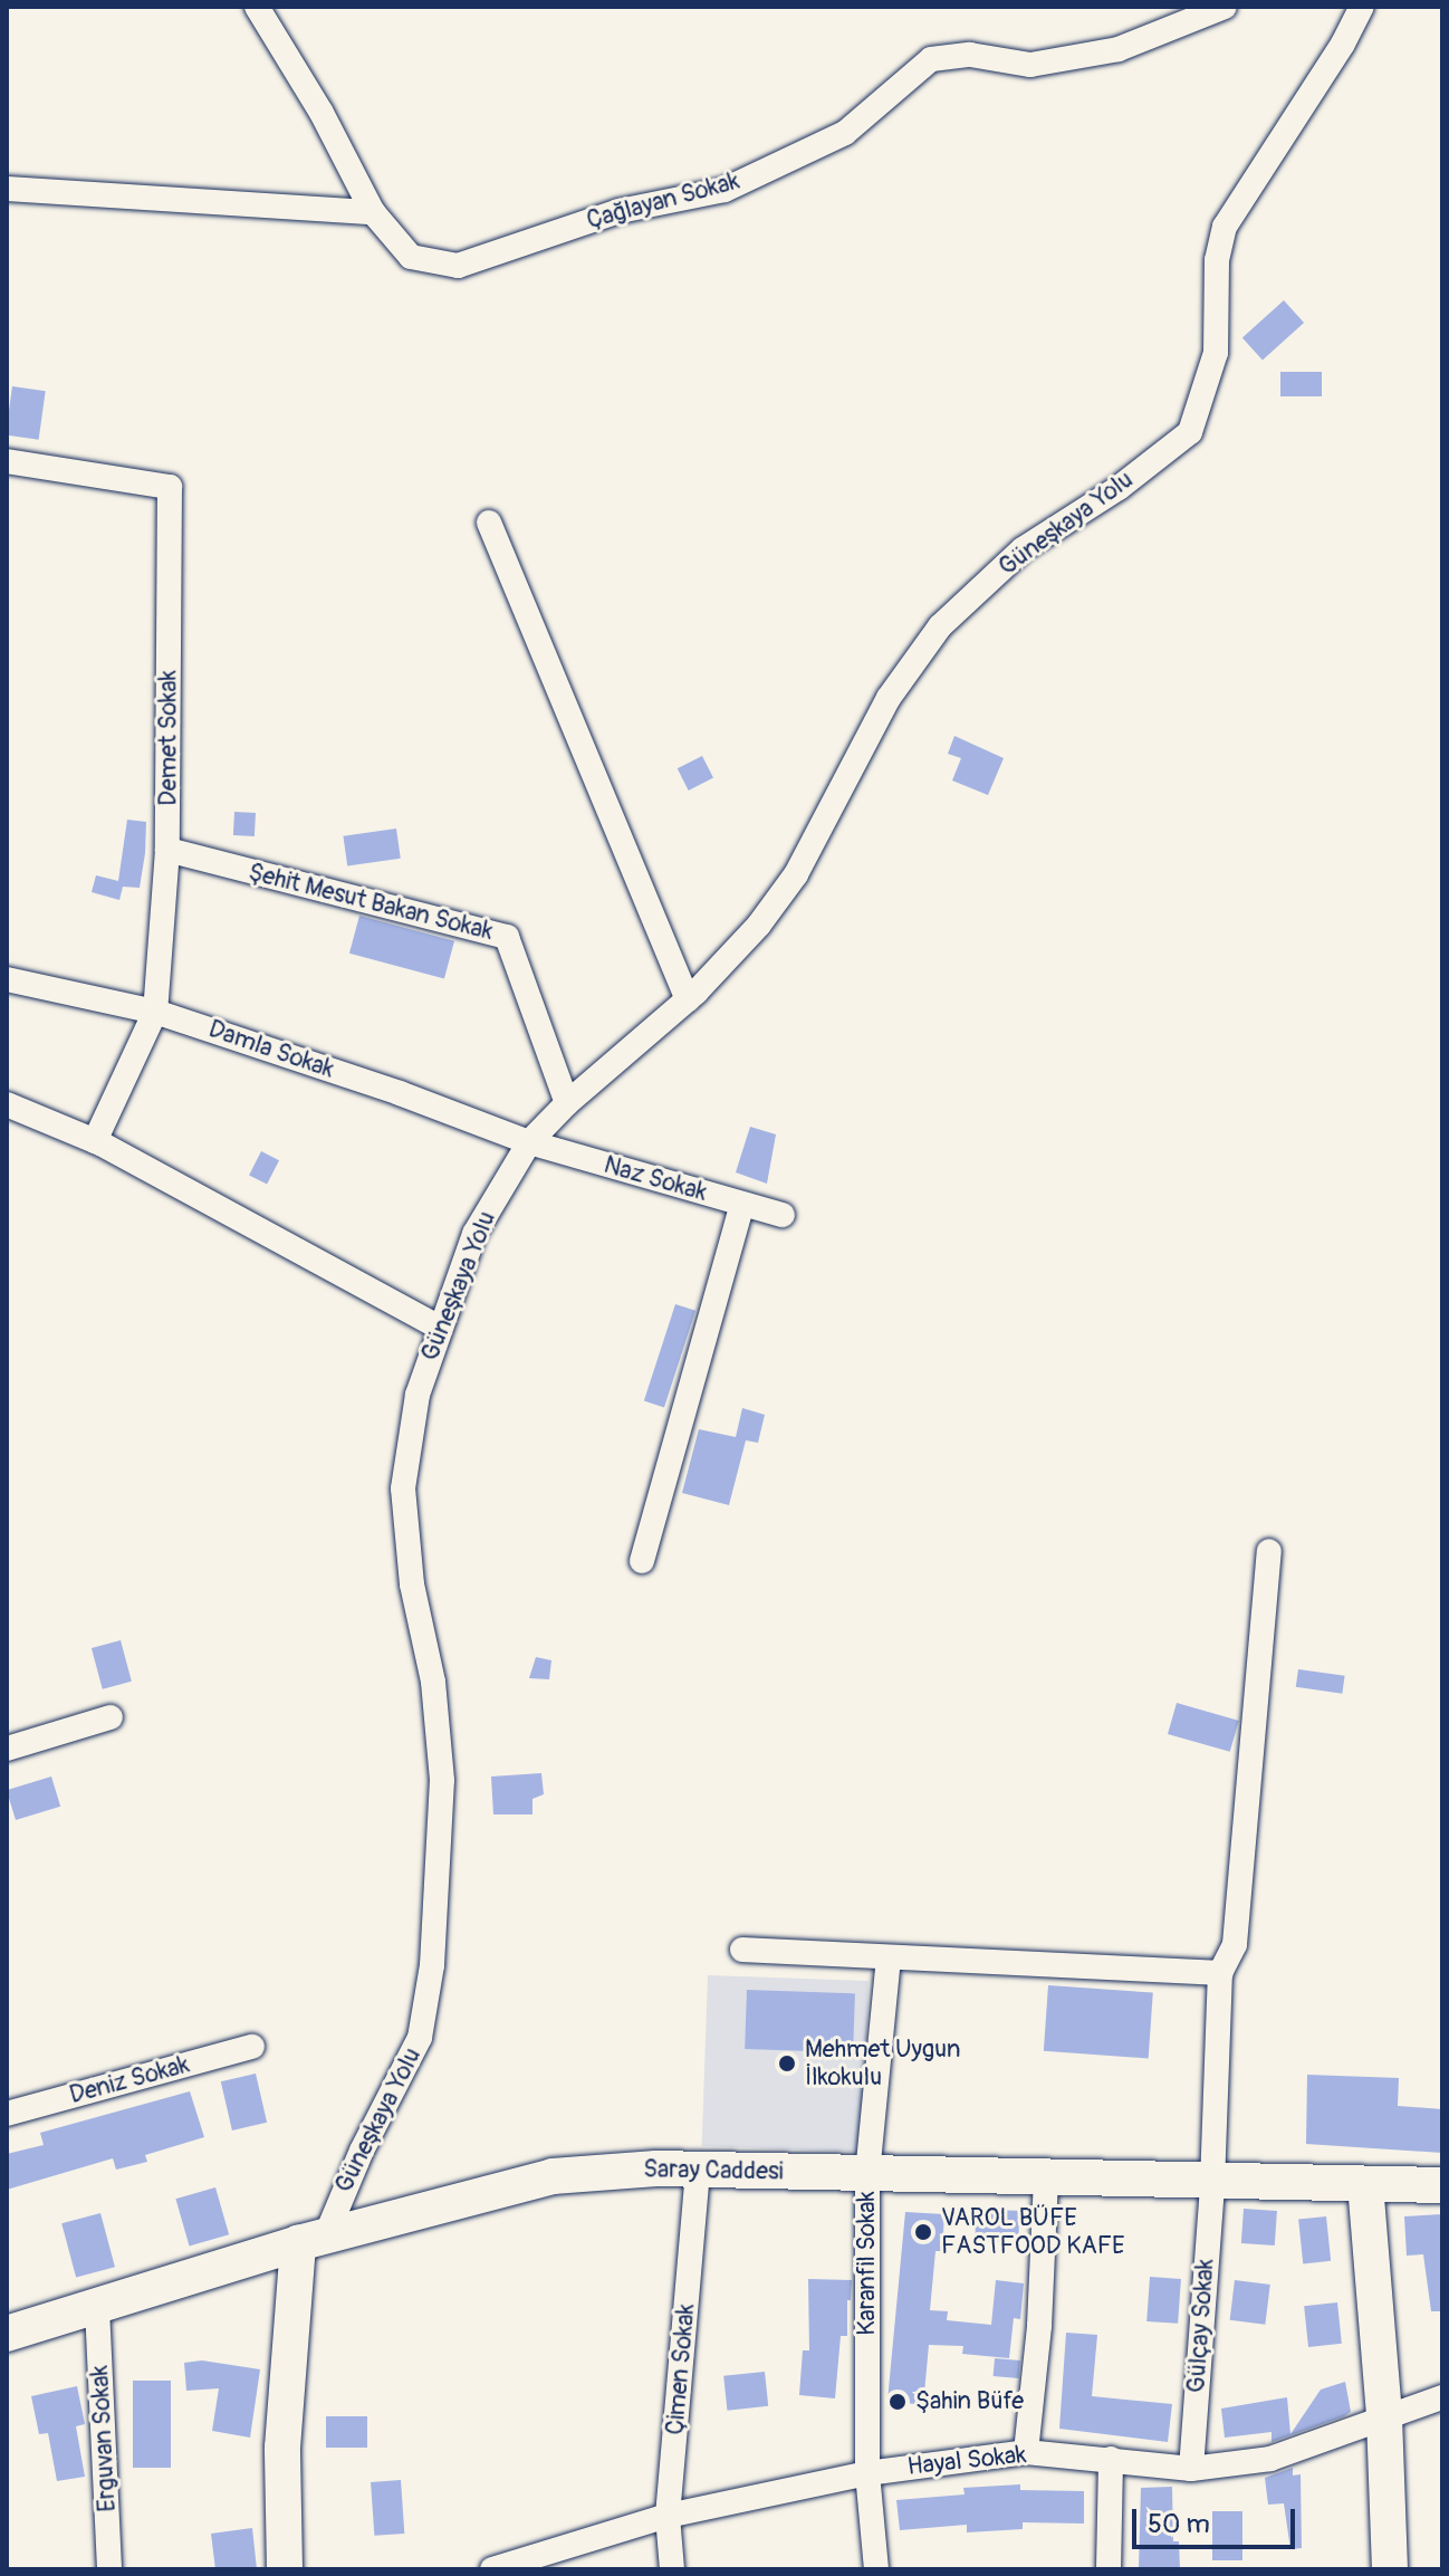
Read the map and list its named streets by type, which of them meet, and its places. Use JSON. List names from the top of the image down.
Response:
{
  "streets": {
    "street": [
      "Çağlayan Sokak",
      "Güneşkaya Yolu",
      "Demet Sokak",
      "Şehit Mesut Bakan Sokak",
      "Damla Sokak",
      "Naz Sokak",
      "Deniz Sokak",
      "Saray Caddesi",
      "Karanfil Sokak",
      "Gülçay Sokak",
      "Çimen Sokak",
      "Erguvan Sokak",
      "Hayal Sokak"
    ]
  },
  "crossings": [
    ["Güneşkaya Yolu", "Şehit Mesut Bakan Sokak"],
    ["Güneşkaya Yolu", "Damla Sokak"],
    ["Güneşkaya Yolu", "Naz Sokak"],
    ["Güneşkaya Yolu", "Saray Caddesi"],
    ["Demet Sokak", "Şehit Mesut Bakan Sokak"],
    ["Demet Sokak", "Damla Sokak"],
    ["Damla Sokak", "Naz Sokak"],
    ["Saray Caddesi", "Karanfil Sokak"],
    ["Saray Caddesi", "Gülçay Sokak"],
    ["Saray Caddesi", "Çimen Sokak"],
    ["Saray Caddesi", "Erguvan Sokak"],
    ["Karanfil Sokak", "Hayal Sokak"],
    ["Gülçay Sokak", "Hayal Sokak"],
    ["Çimen Sokak", "Hayal Sokak"]
  ],
  "places": ["Mehmet Uygun İlkokulu", "VAROL BÜFE FASTFOOD KAFE", "Şahin Büfe"],
  "scale_bar": "50 m"
}
